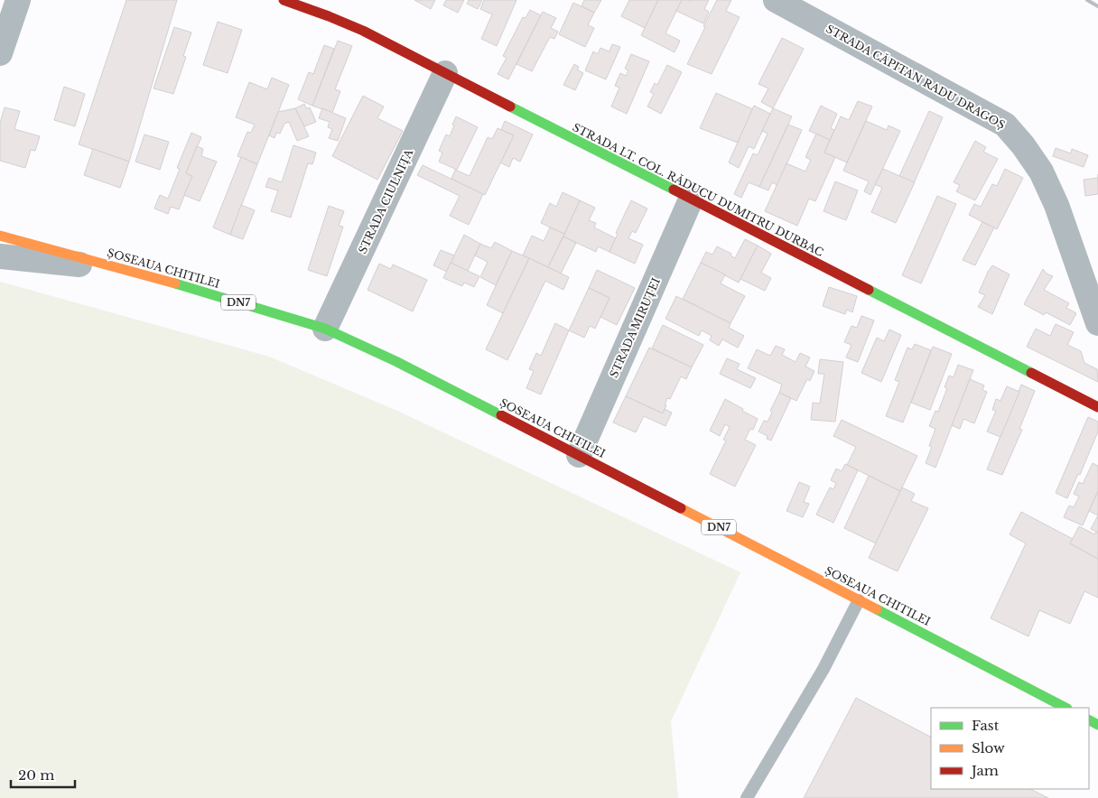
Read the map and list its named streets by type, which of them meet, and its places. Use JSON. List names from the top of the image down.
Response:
{
  "streets": {
    "main road": ["STRADA LT. COL. RĂDUCU DUMITRU DURBAC", "ȘOSEAUA CHITILEI", "DN7"],
    "street": ["STRADA CĂPITAN RADU DRAGOȘ", "STRADA CIULNIȚA", "STRADA MIRUȚEI"]
  },
  "crossings": [
    ["STRADA LT. COL. RĂDUCU DUMITRU DURBAC", "STRADA CIULNIȚA"],
    ["STRADA LT. COL. RĂDUCU DUMITRU DURBAC", "STRADA MIRUȚEI"],
    ["STRADA CIULNIȚA", "ȘOSEAUA CHITILEI"],
    ["ȘOSEAUA CHITILEI", "STRADA MIRUȚEI"]
  ],
  "legend": ["Fast", "Slow", "Jam"],
  "scale_bar": "20 m"
}
